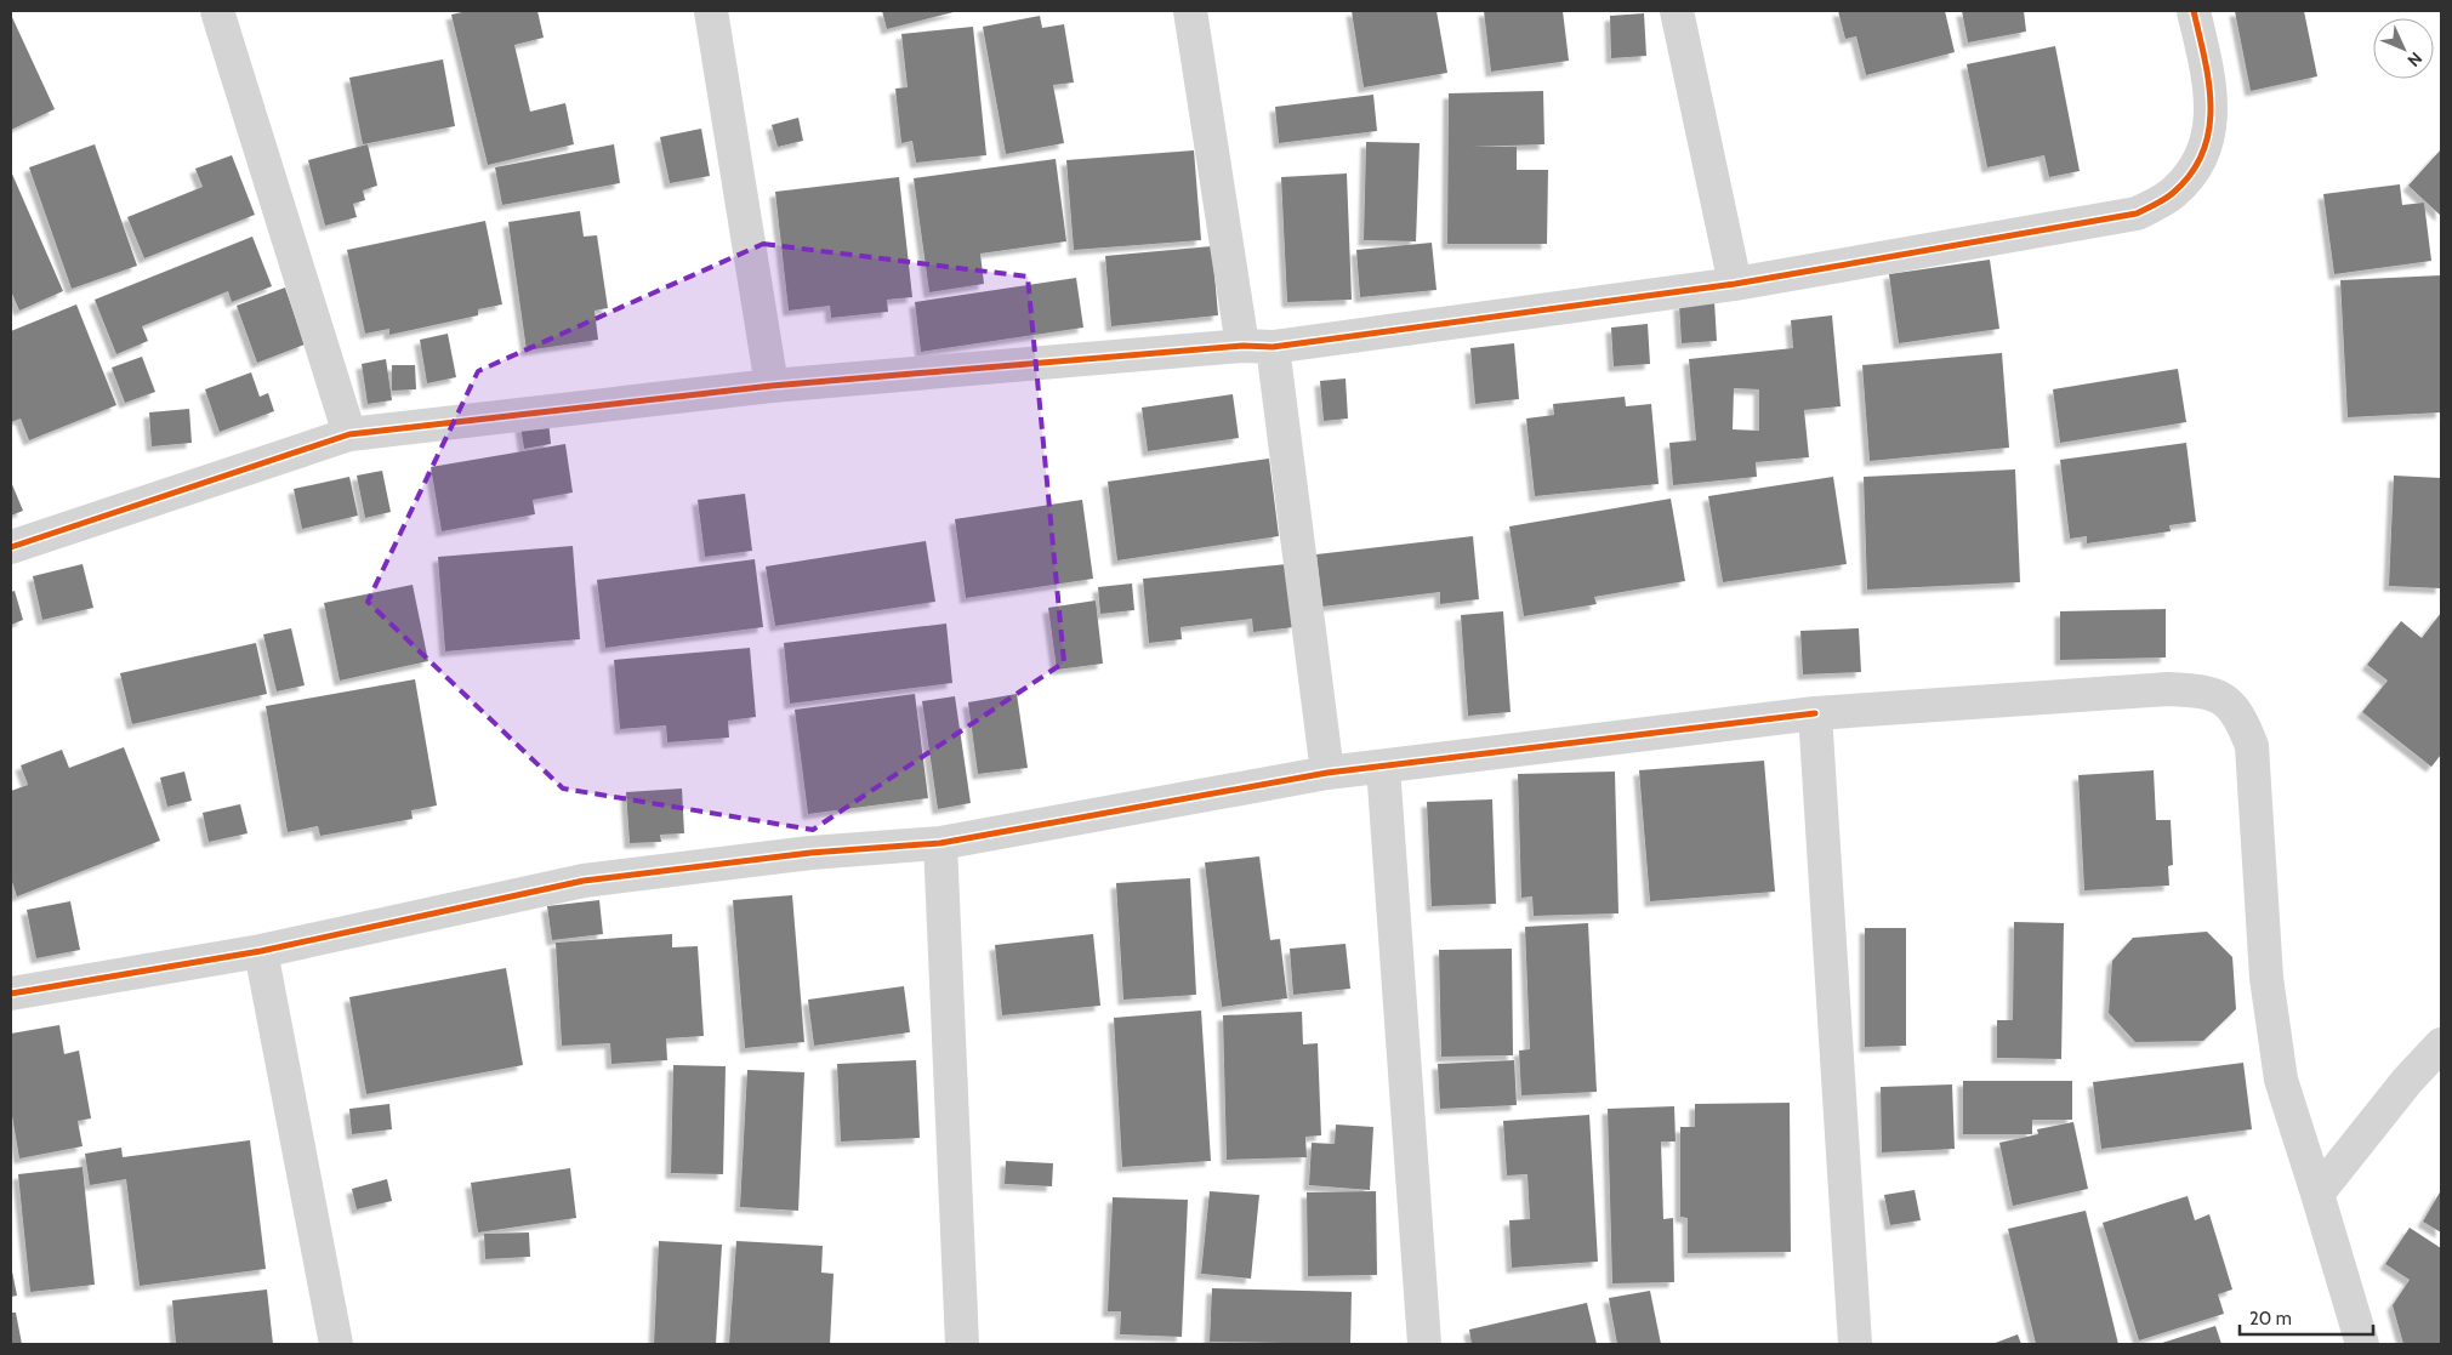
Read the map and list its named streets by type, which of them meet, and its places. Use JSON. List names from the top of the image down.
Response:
{
  "scale_bar": "20 m",
  "north": "bottom right"
}
